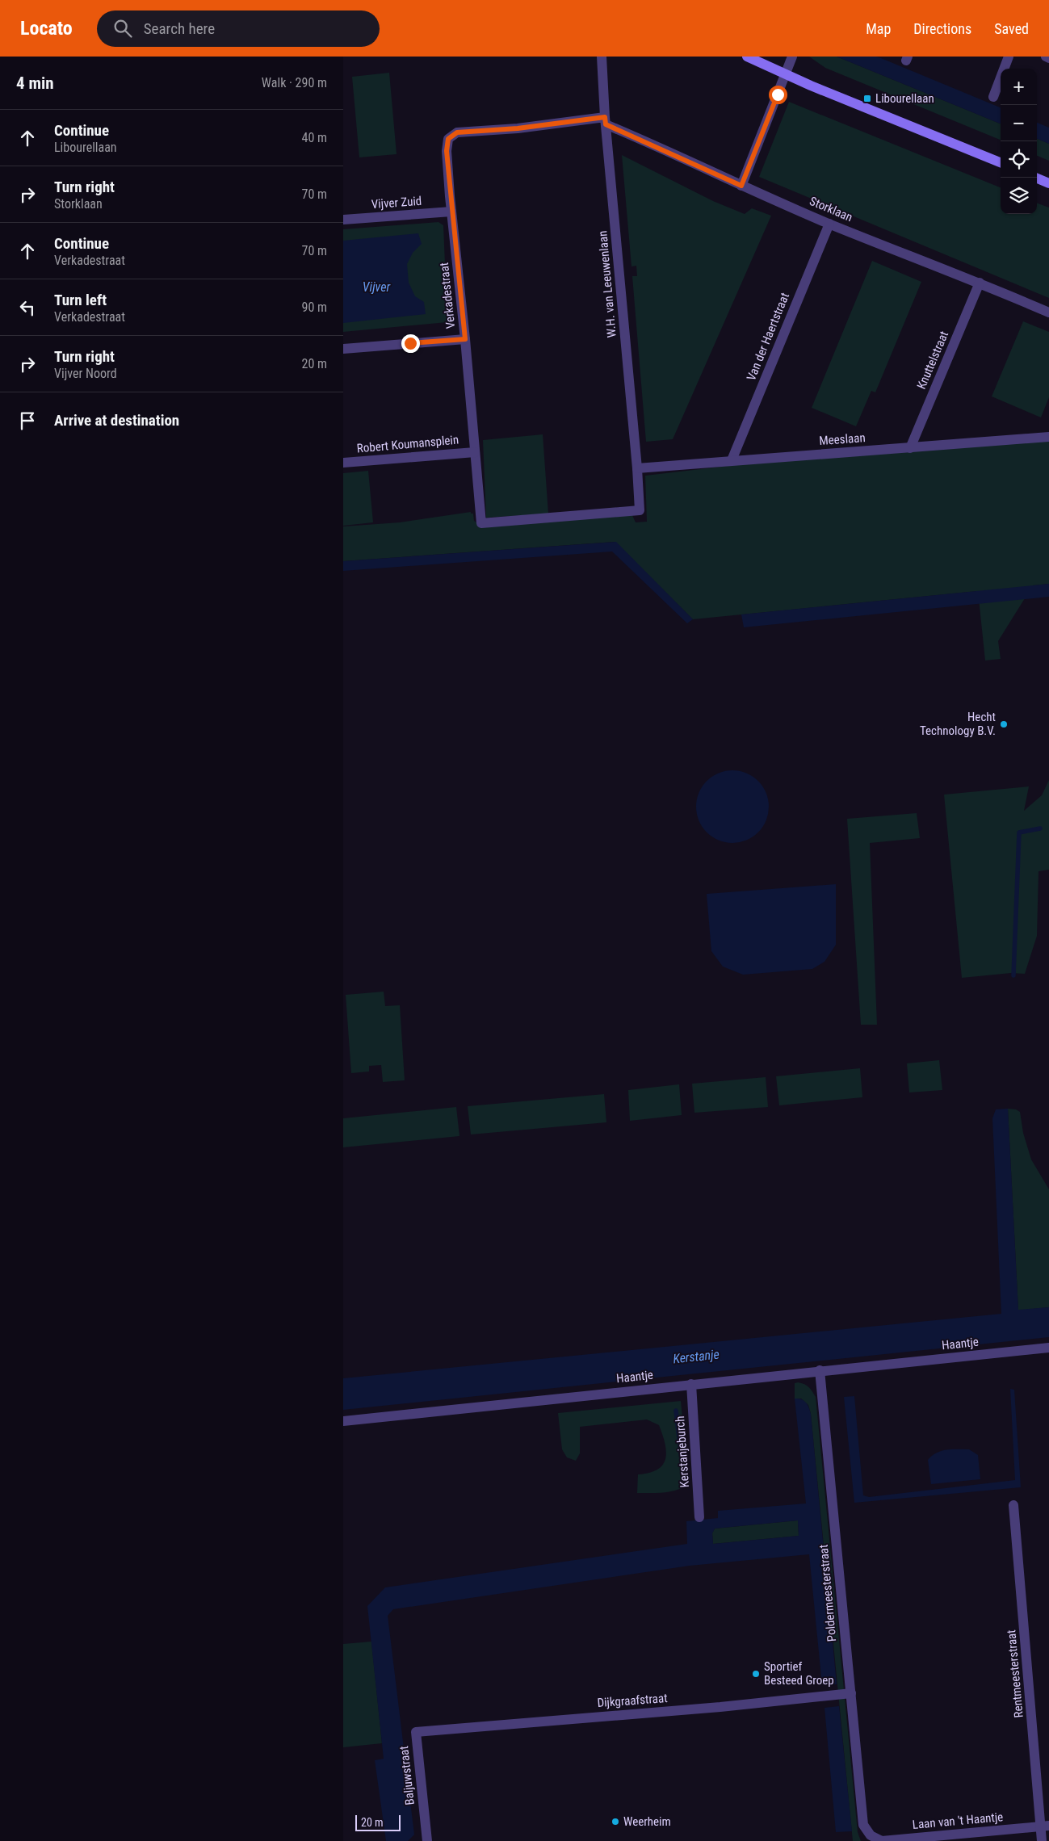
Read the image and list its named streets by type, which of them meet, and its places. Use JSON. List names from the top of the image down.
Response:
{
  "streets": {
    "street": [
      "Vijver Zuid",
      "Storklaan",
      "W.H. van Leeuwenlaan",
      "Verkadestraat",
      "Van der Haertstraat",
      "Knuttelstraat",
      "Meeslaan",
      "Robert Koumansplein",
      "Haantje",
      "Kerstanjeburch",
      "Poldermeesterstraat",
      "Rentmeesterstraat",
      "Dijkgraafstraat",
      "Baljuwstraat",
      "Laan van 't Haantje"
    ]
  },
  "crossings": [
    ["Vijver Zuid", "Verkadestraat"],
    ["Storklaan", "W.H. van Leeuwenlaan"],
    ["Storklaan", "Verkadestraat"],
    ["Storklaan", "Van der Haertstraat"],
    ["Storklaan", "Knuttelstraat"],
    ["W.H. van Leeuwenlaan", "Verkadestraat"],
    ["W.H. van Leeuwenlaan", "Meeslaan"],
    ["Verkadestraat", "Robert Koumansplein"],
    ["Van der Haertstraat", "Meeslaan"],
    ["Knuttelstraat", "Meeslaan"],
    ["Haantje", "Kerstanjeburch"],
    ["Haantje", "Poldermeesterstraat"],
    ["Poldermeesterstraat", "Dijkgraafstraat"],
    ["Poldermeesterstraat", "Laan van 't Haantje"],
    ["Rentmeesterstraat", "Laan van 't Haantje"],
    ["Dijkgraafstraat", "Baljuwstraat"]
  ],
  "water": ["Vijver", "Kerstanje"],
  "places": {
    "transit": ["Libourellaan"],
    "other": ["Hecht Technology B.V.", "Sportief Besteed Groep", "Weerheim"]
  },
  "scale_bar": "20 m",
  "page": {
    "header": "Locato",
    "search": "Search here",
    "nav": ["Map", "Directions", "Saved"],
    "heading": ["4 min", "Walk · 290 m"],
    "map_buttons": ["+", "−"],
    "list": [
      ["Continue", "Libourellaan", "40 m"],
      ["Turn right", "Storklaan", "70 m"],
      ["Continue", "Verkadestraat", "70 m"],
      ["Turn left", "Verkadestraat", "90 m"],
      ["Turn right", "Vijver Noord", "20 m"],
      "Arrive at destination"
    ],
    "scale": "20 m"
  }
}
